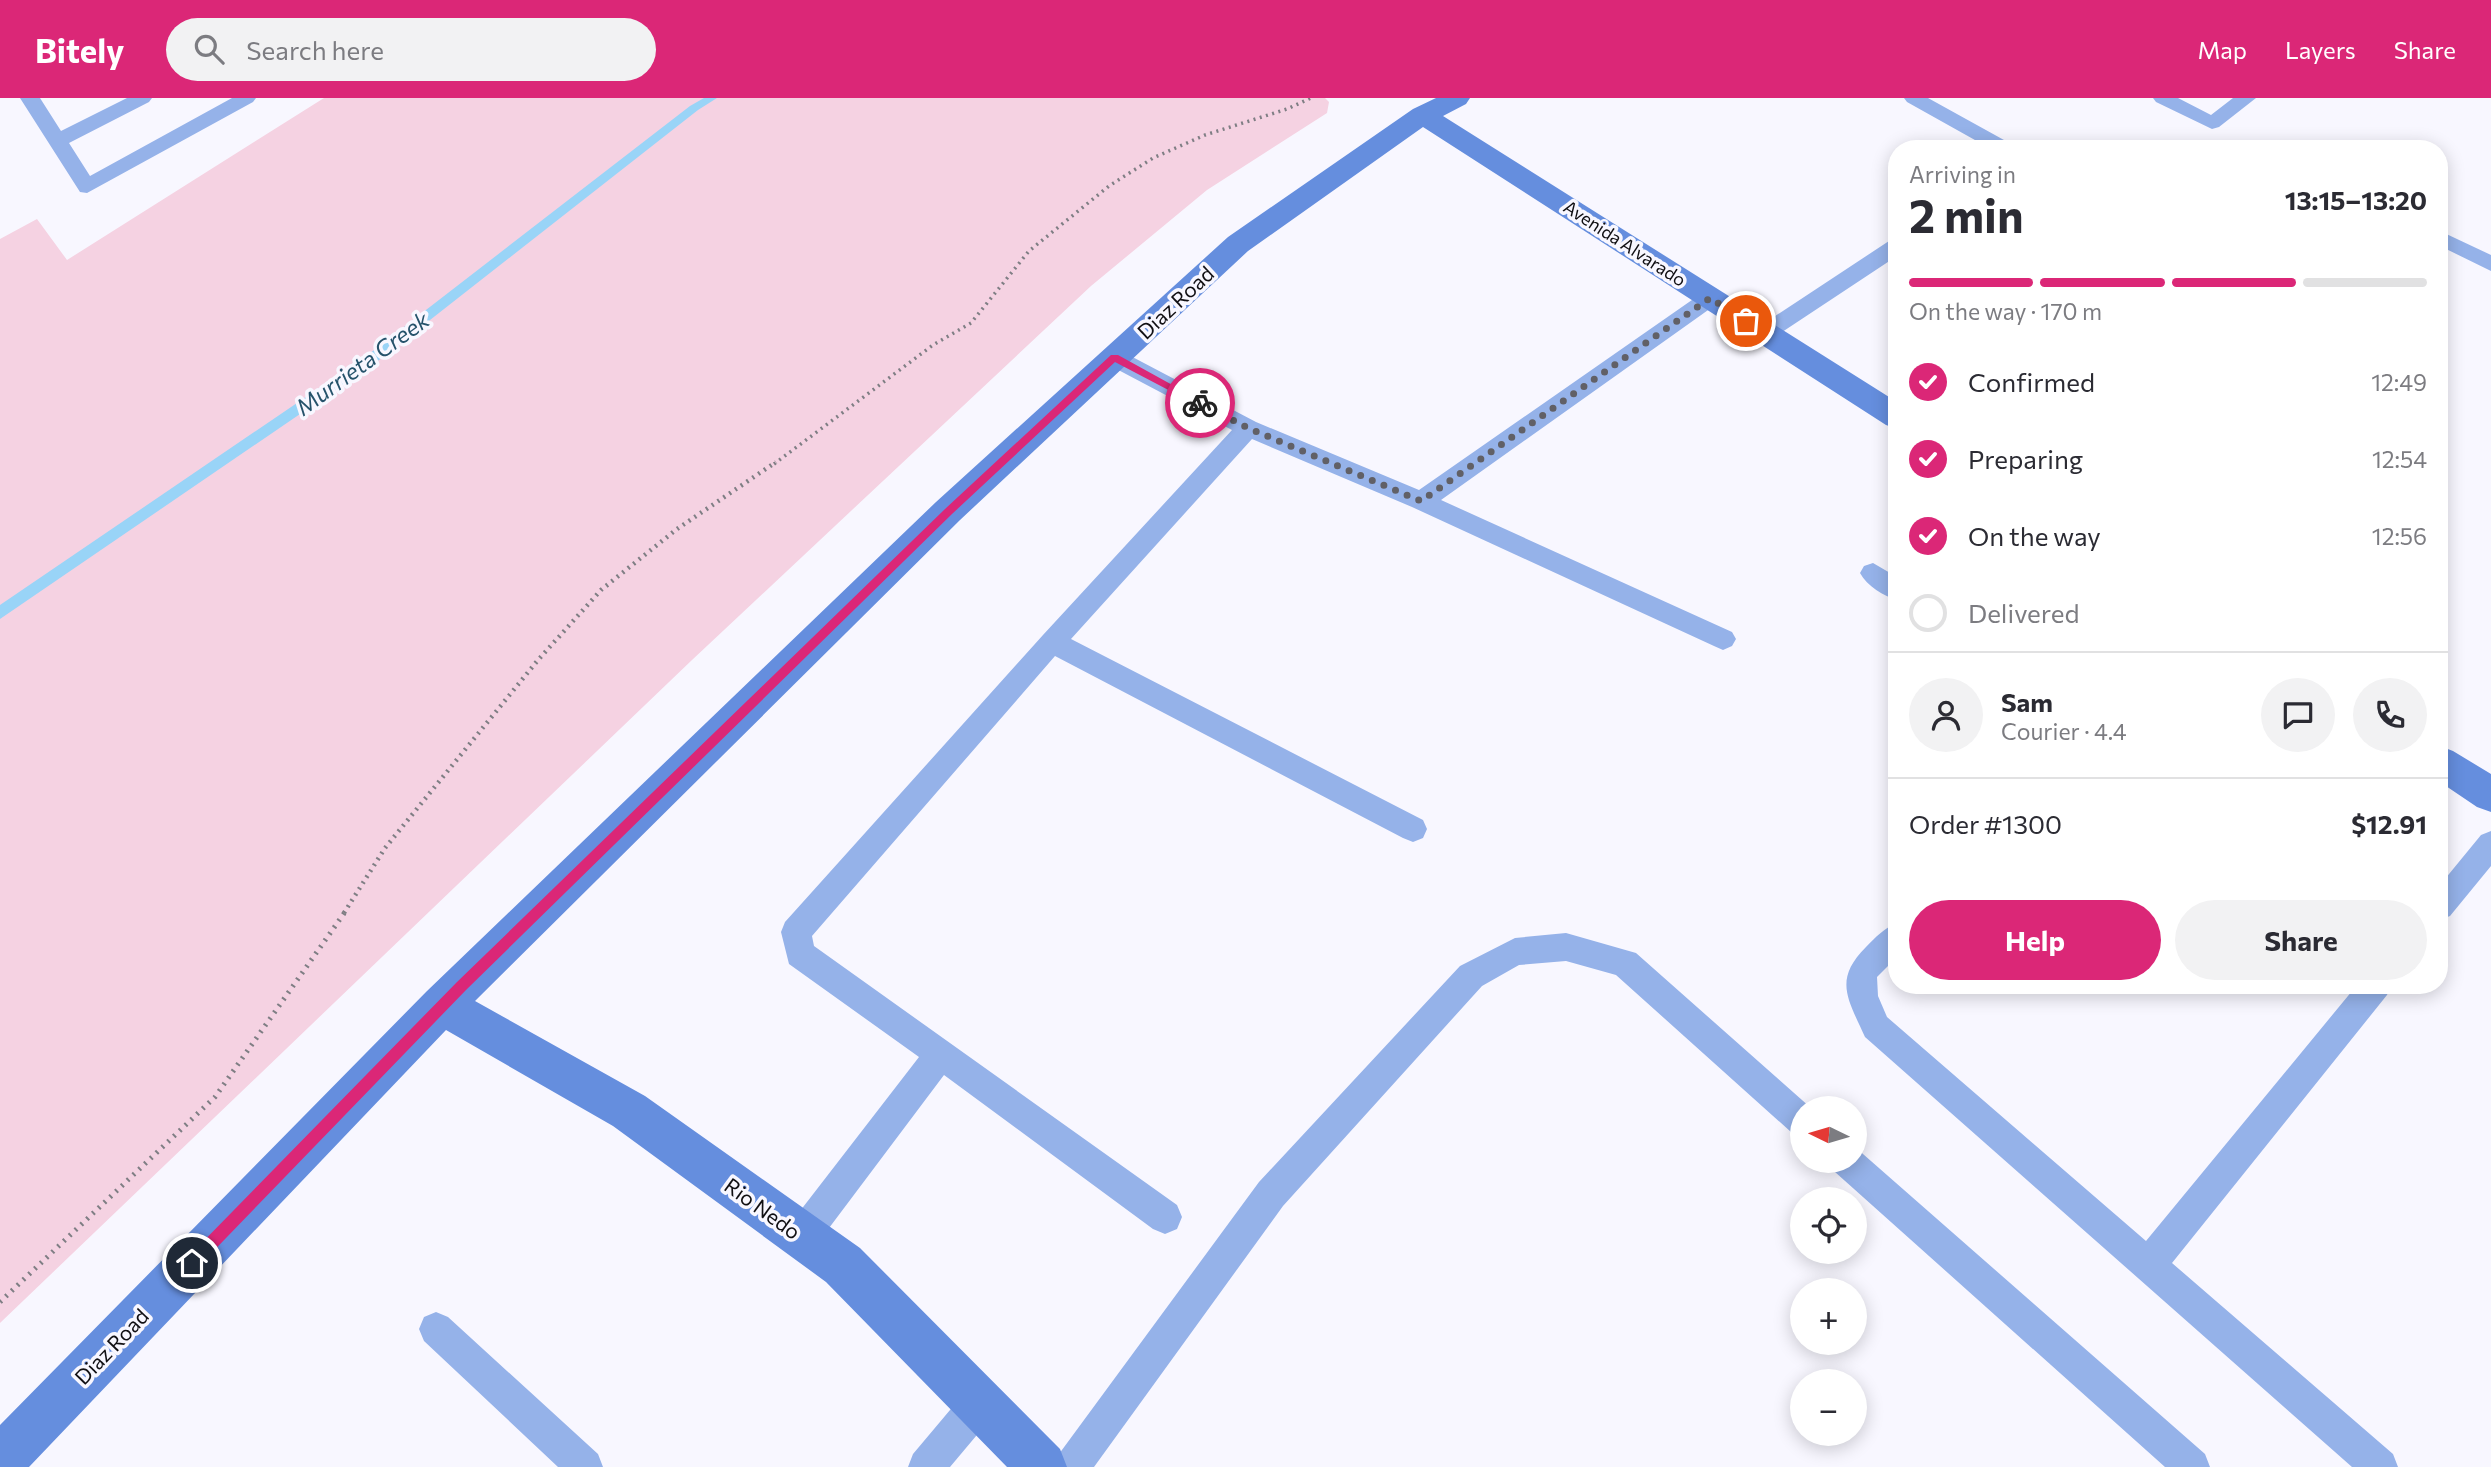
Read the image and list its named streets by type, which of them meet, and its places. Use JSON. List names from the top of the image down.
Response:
{
  "streets": {
    "main road": ["Avenida Alvarado", "Diaz Road", "Rio Nedo"]
  },
  "crossings": [
    ["Avenida Alvarado", "Diaz Road"],
    ["Diaz Road", "Rio Nedo"]
  ],
  "water": ["Murrieta Creek"],
  "north": "left",
  "page": {
    "header": "Bitely",
    "search": "Search here",
    "nav": ["Map", "Layers", "Share"],
    "heading": ["2 min", "Arriving in", "13:15–13:20"],
    "panel": [
      "Sam",
      "Courier · 4.4",
      "Order #1300",
      "$12.91"
    ],
    "bar": "On the way · 170 m",
    "list": [
      ["Confirmed", "12:49"],
      ["Preparing", "12:54"],
      ["On the way", "12:56"],
      "Delivered"
    ],
    "buttons": ["Help", "Share"],
    "map_buttons": ["+", "−"]
  }
}
